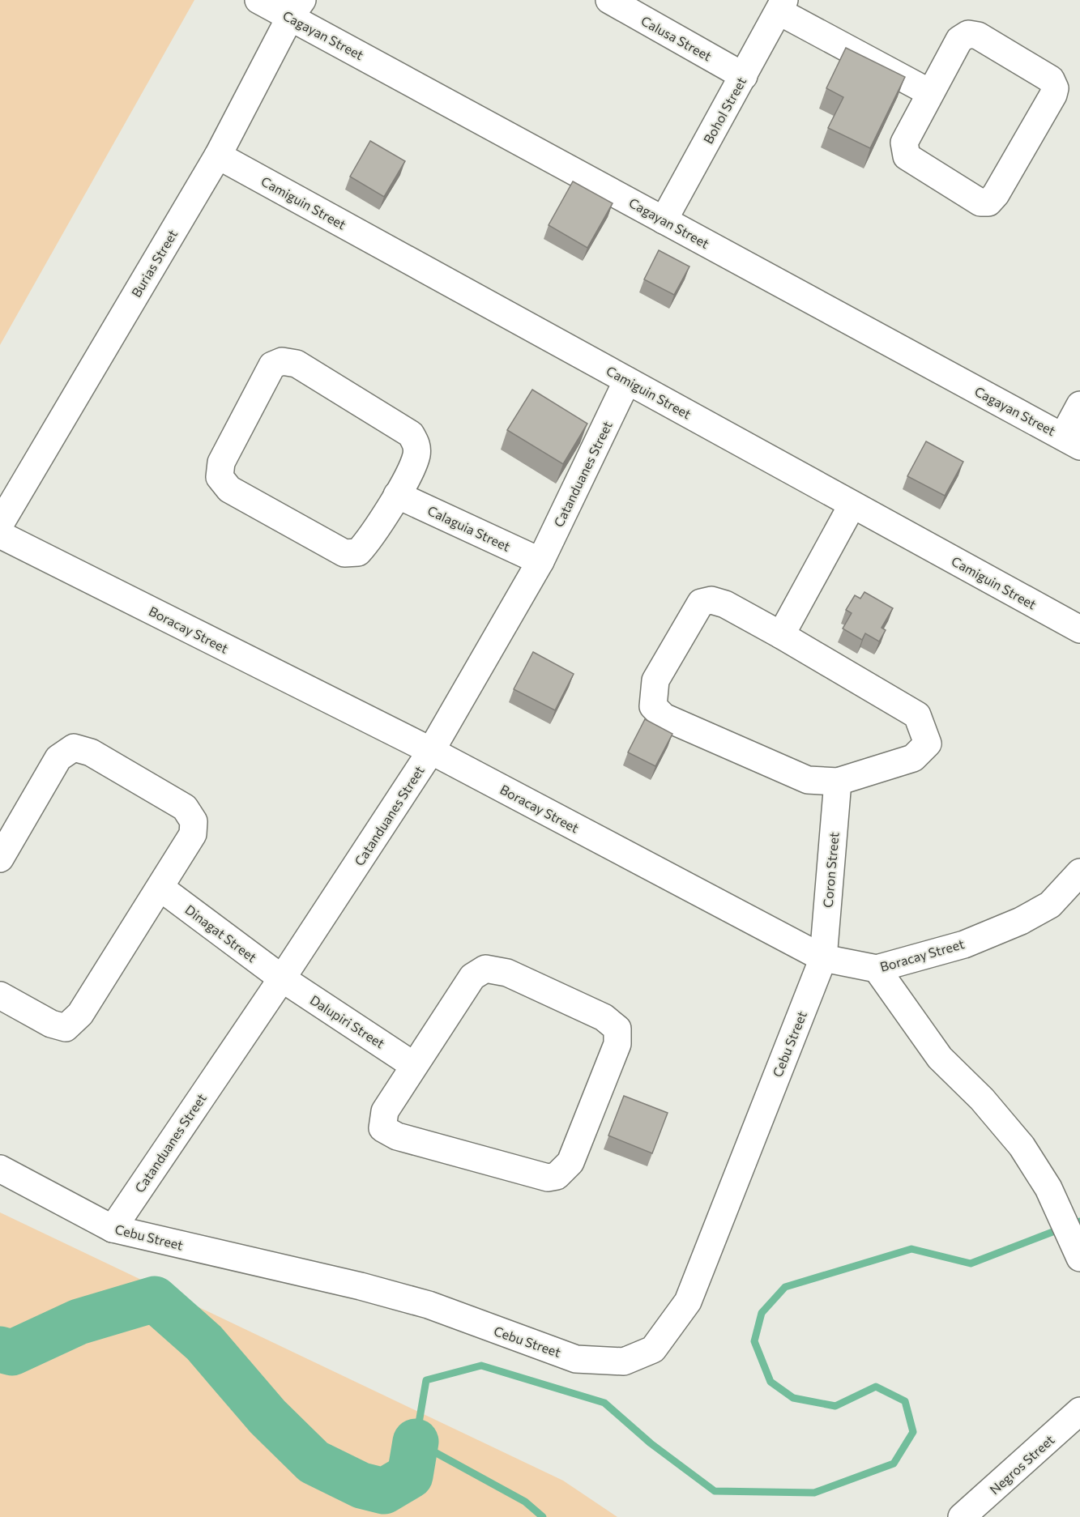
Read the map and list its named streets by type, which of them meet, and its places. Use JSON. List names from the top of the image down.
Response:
{
  "streets": {
    "street": [
      "Cagayan Street",
      "Calusa Street",
      "Bohol Street",
      "Camiguin Street",
      "Burias Street",
      "Catanduanes Street",
      "Calaguia Street",
      "Boracay Street",
      "Coron Street",
      "Dinagat Street",
      "Dalupiri Street",
      "Cebu Street",
      "Negros Street"
    ]
  },
  "crossings": [
    ["Cagayan Street", "Bohol Street"],
    ["Cagayan Street", "Burias Street"],
    ["Calusa Street", "Bohol Street"],
    ["Camiguin Street", "Burias Street"],
    ["Camiguin Street", "Catanduanes Street"],
    ["Catanduanes Street", "Calaguia Street"],
    ["Catanduanes Street", "Boracay Street"],
    ["Catanduanes Street", "Dinagat Street"],
    ["Catanduanes Street", "Dalupiri Street"],
    ["Catanduanes Street", "Cebu Street"],
    ["Boracay Street", "Coron Street"],
    ["Boracay Street", "Cebu Street"],
    ["Coron Street", "Cebu Street"],
    ["Dinagat Street", "Dalupiri Street"]
  ]
}
